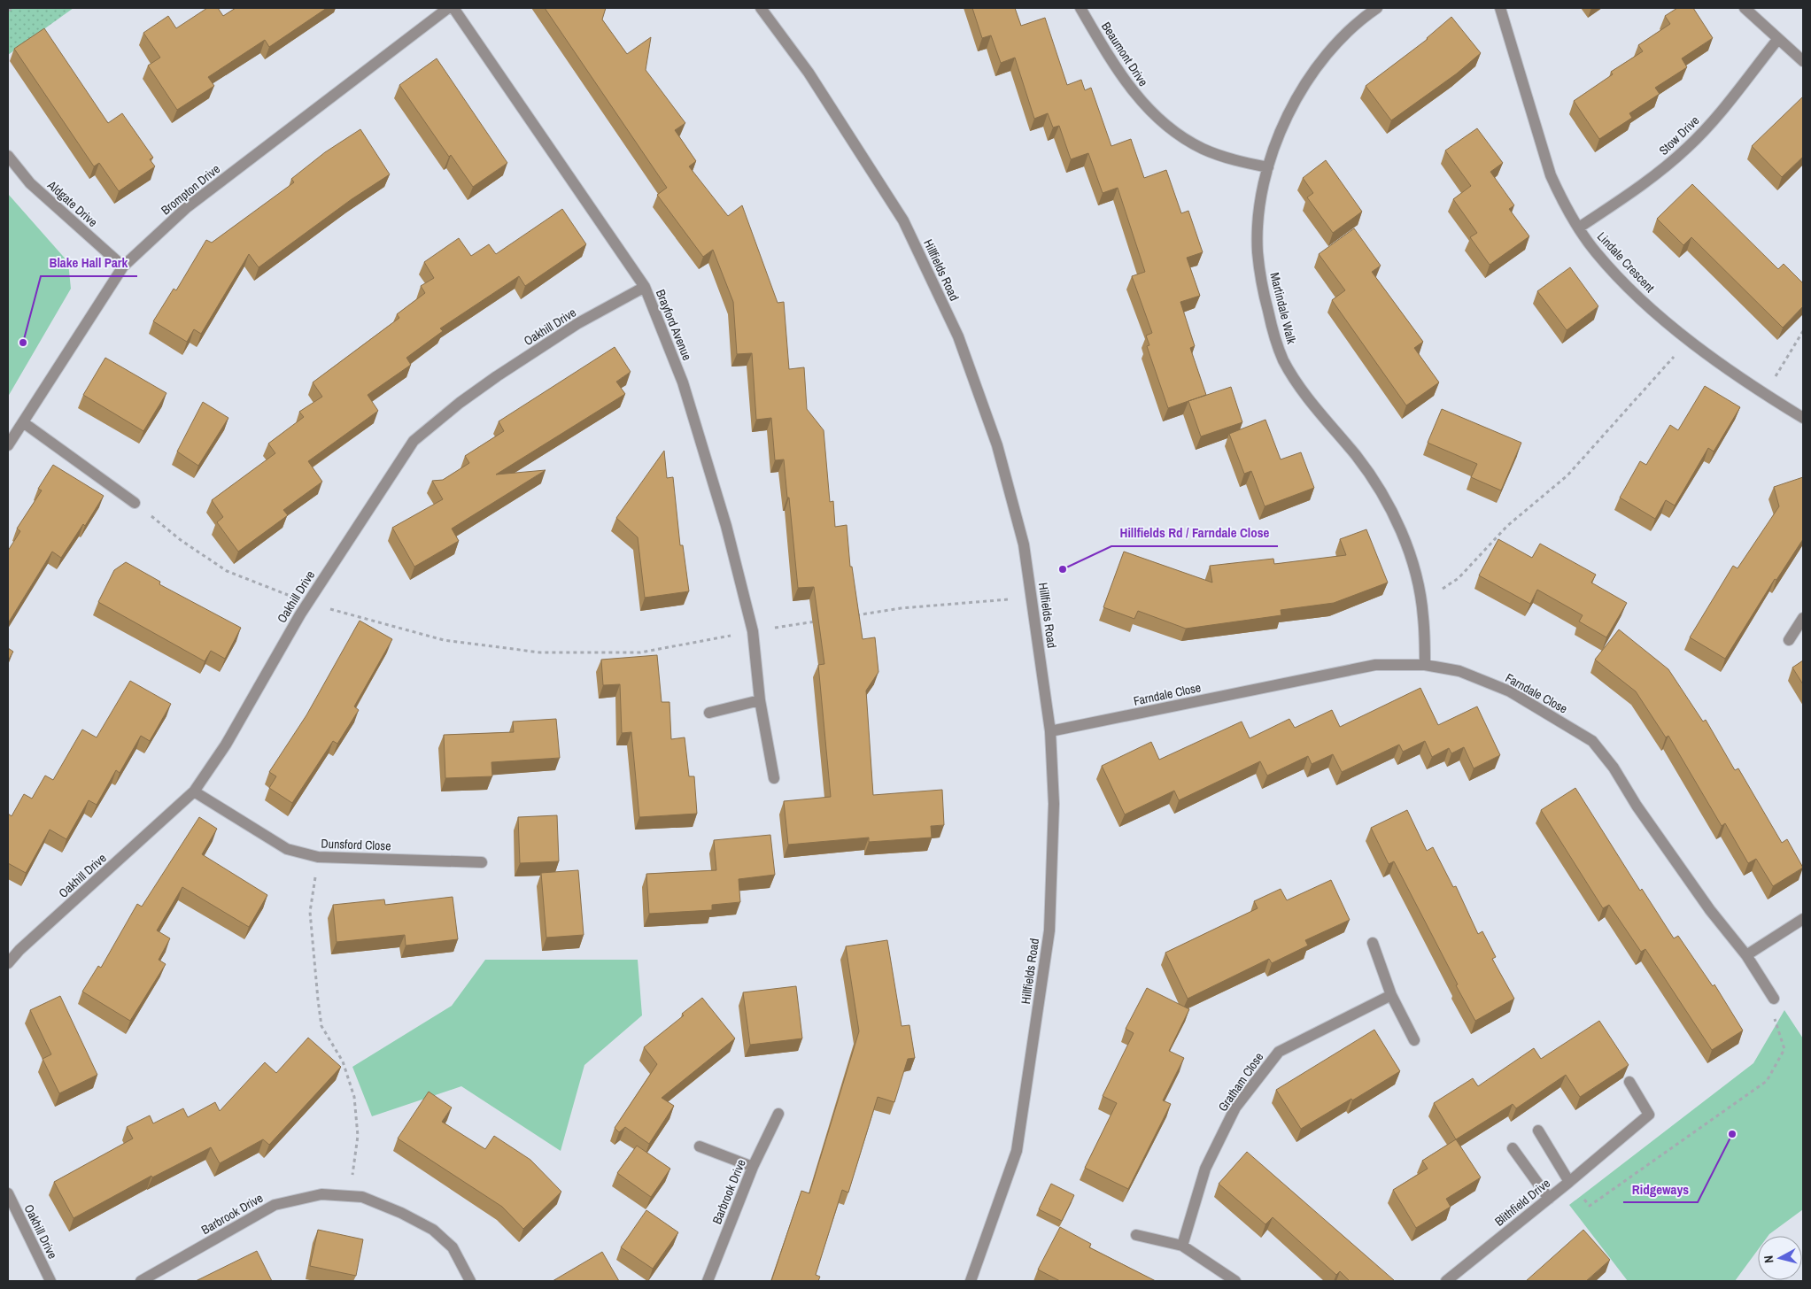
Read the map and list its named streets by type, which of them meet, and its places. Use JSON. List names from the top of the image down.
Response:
{
  "streets": {
    "street": [
      "Beaumont Drive",
      "Stow Drive",
      "Brompton Drive",
      "Aldgate Drive",
      "Lindale Crescent",
      "Hillfields Road",
      "Martindale Walk",
      "Brayford Avenue",
      "Oakhill Drive",
      "Farndale Close",
      "Dunsford Close",
      "Gratham Close",
      "Barbrook Drive",
      "Blithfield Drive"
    ]
  },
  "crossings": [
    ["Beaumont Drive", "Martindale Walk"],
    ["Stow Drive", "Lindale Crescent"],
    ["Brompton Drive", "Aldgate Drive"],
    ["Hillfields Road", "Farndale Close"],
    ["Martindale Walk", "Farndale Close"],
    ["Brayford Avenue", "Oakhill Drive"],
    ["Oakhill Drive", "Dunsford Close"]
  ],
  "places": ["Blake Hall Park", "Hillfields Rd / Farndale Close", "Ridgeways"],
  "north": "left"
}
